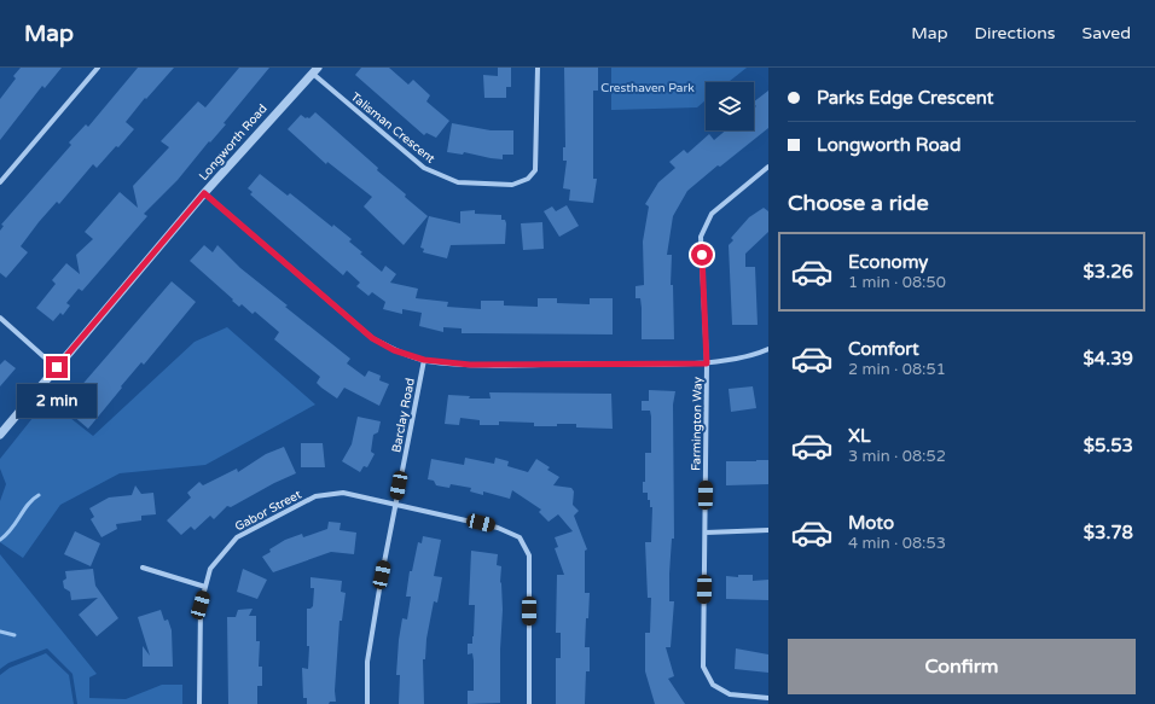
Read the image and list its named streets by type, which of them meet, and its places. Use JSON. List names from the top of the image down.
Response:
{
  "streets": {
    "street": [
      "Talisman Crescent",
      "Longworth Road",
      "Barclay Road",
      "Farmington Way",
      "Gabor Street"
    ]
  },
  "crossings": [
    ["Talisman Crescent", "Longworth Road"],
    ["Barclay Road", "Gabor Street"]
  ],
  "parks": ["Cresthaven Park"],
  "page": {
    "header": "Map",
    "nav": ["Map", "Directions", "Saved"],
    "banner": ["Parks Edge Crescent", "Longworth Road"],
    "heading": "Choose a ride",
    "list": [
      {
        "name": "Economy",
        "note": "1 min · 08:50",
        "value": "$3.26"
      },
      {
        "name": "Comfort",
        "note": "2 min · 08:51",
        "value": "$4.39"
      },
      {
        "name": "XL",
        "note": "3 min · 08:52",
        "value": "$5.53"
      },
      {
        "name": "Moto",
        "note": "4 min · 08:53",
        "value": "$3.78"
      }
    ],
    "bubble": "2 min",
    "buttons": "Confirm"
  }
}
